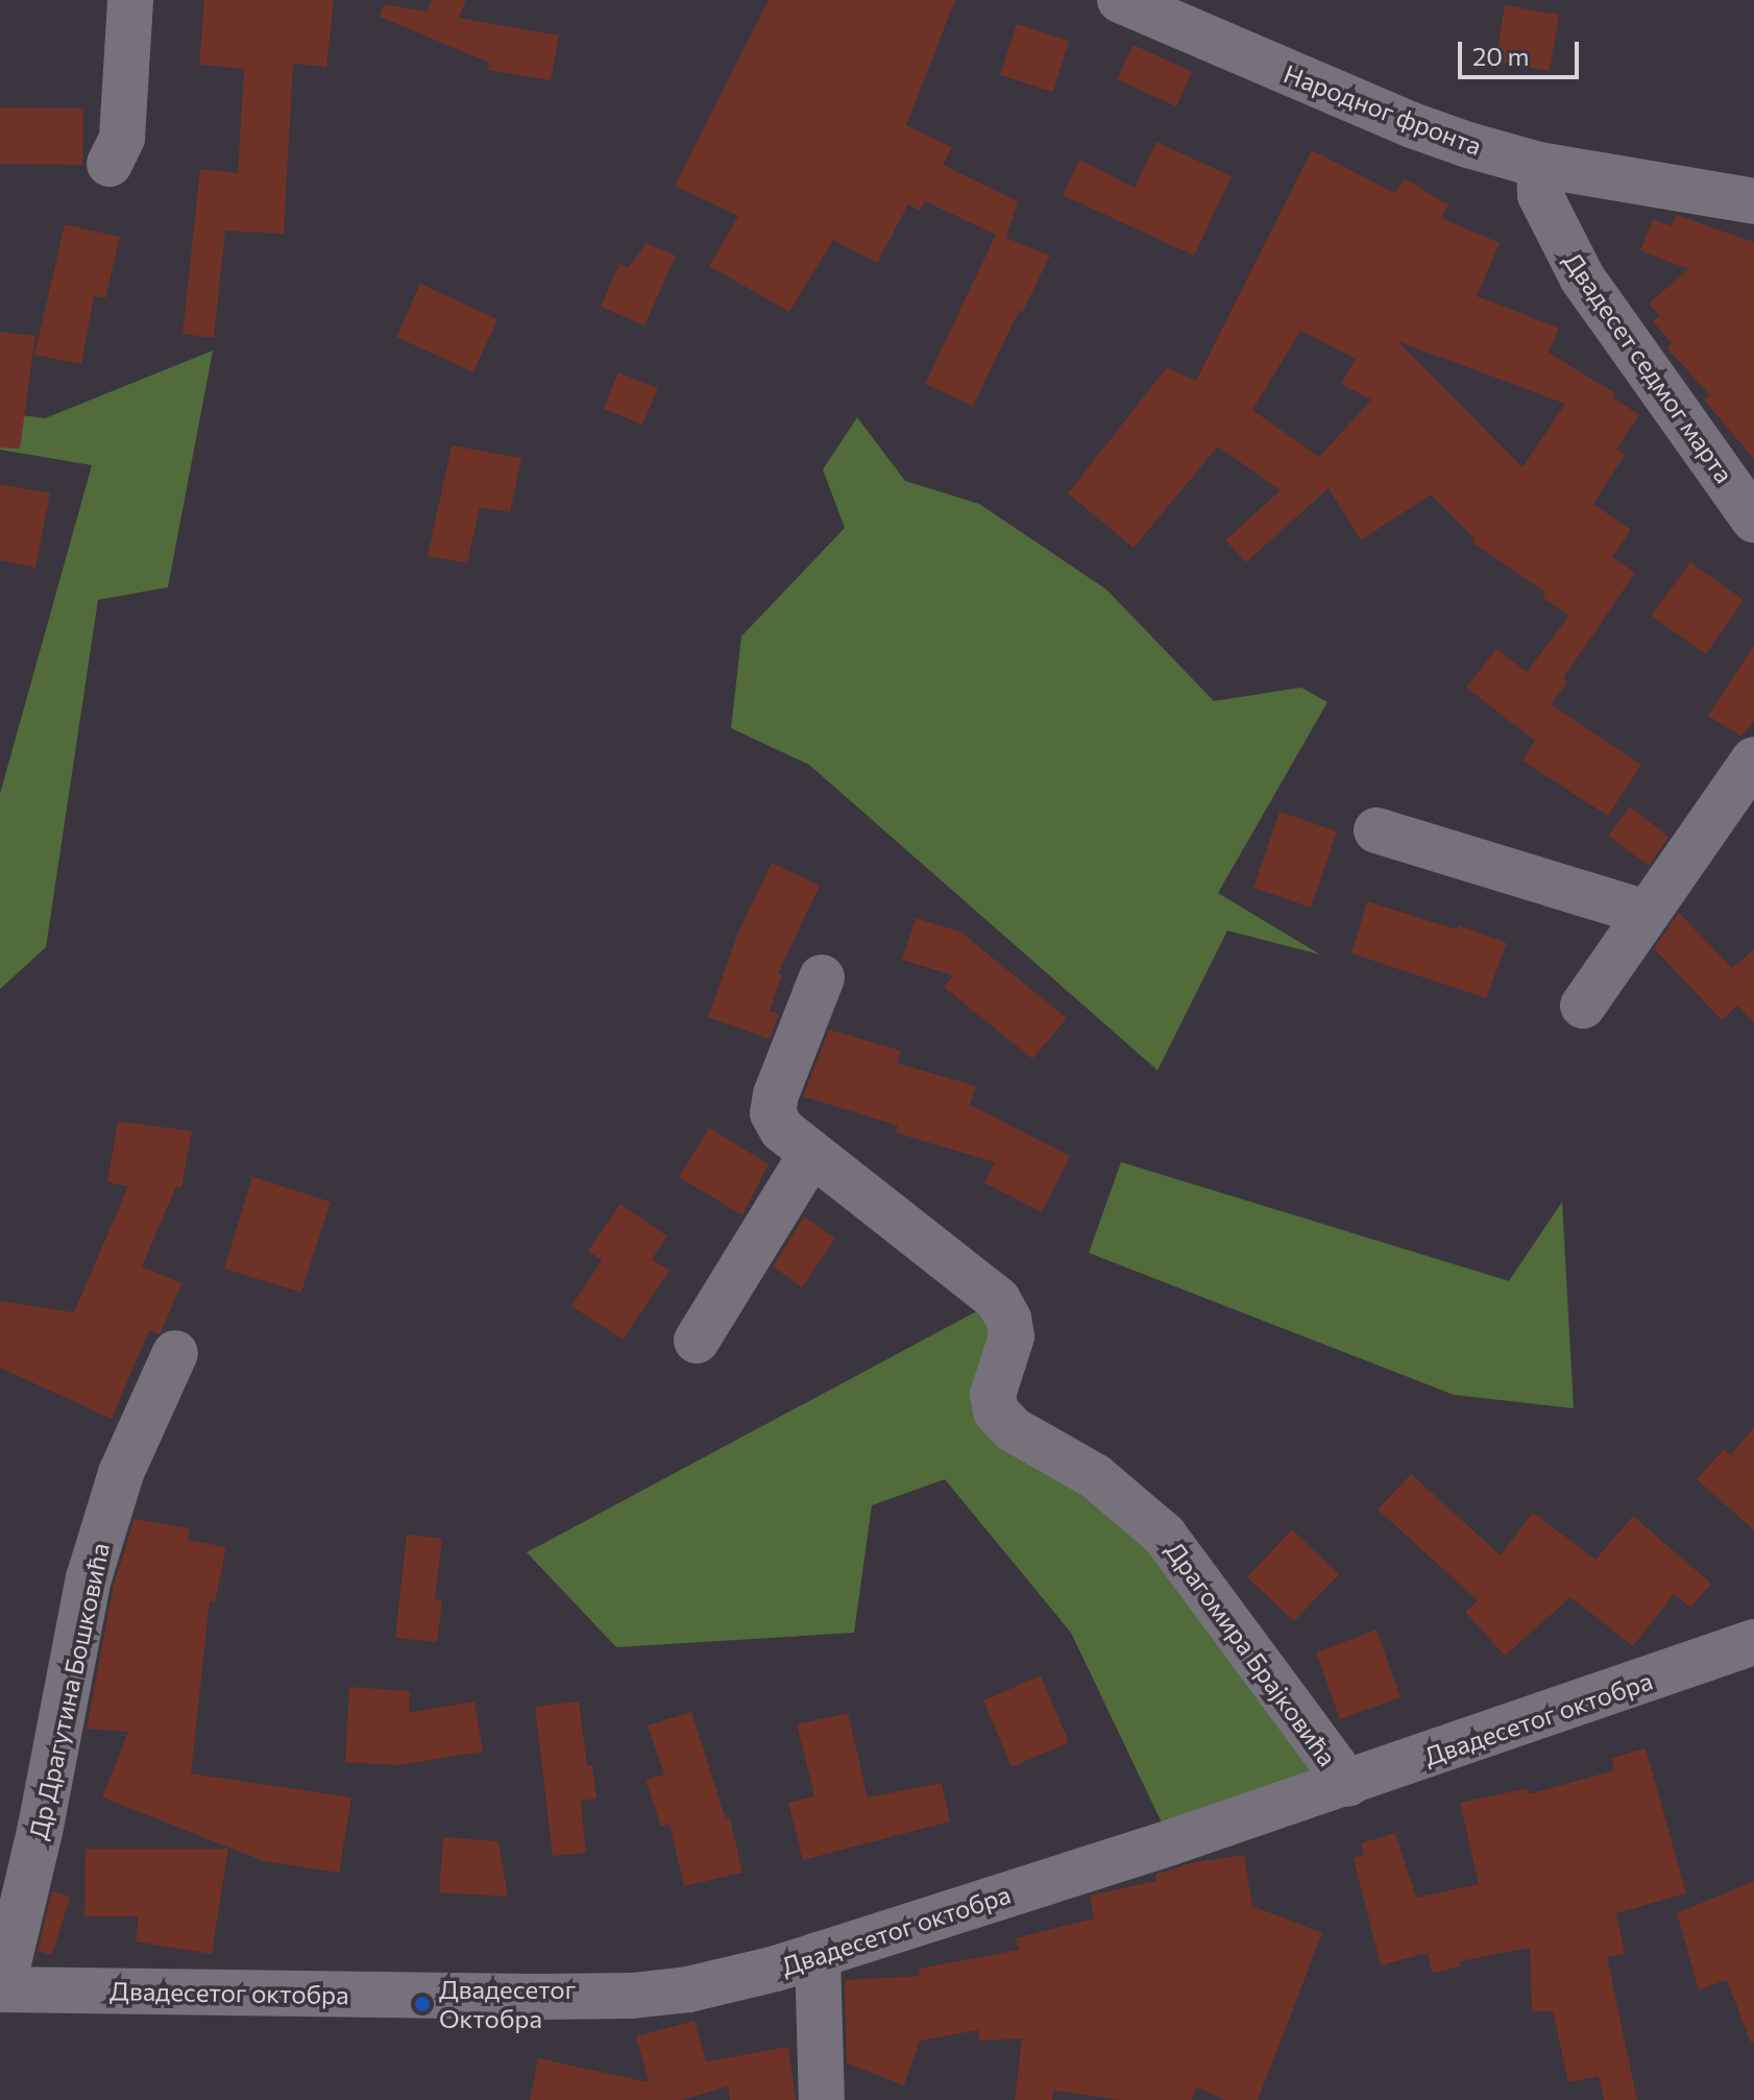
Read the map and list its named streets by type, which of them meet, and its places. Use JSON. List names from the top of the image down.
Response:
{
  "streets": {
    "street": [
      "Народног фронта",
      "Двадесет седмог марта",
      "Драгомира Брајковића",
      "Др Драгутина Бошковића",
      "Двадесетог октобра"
    ]
  },
  "crossings": [
    ["Народног фронта", "Двадесет седмог марта"],
    ["Драгомира Брајковића", "Двадесетог октобра"],
    ["Др Драгутина Бошковића", "Двадесетог октобра"]
  ],
  "places": ["Двадесетог Октобра"],
  "scale_bar": "20 m"
}
